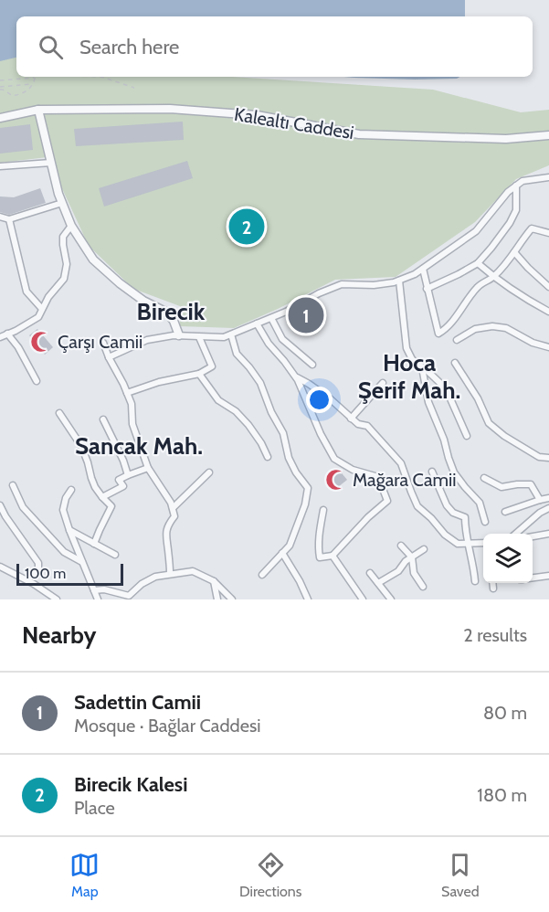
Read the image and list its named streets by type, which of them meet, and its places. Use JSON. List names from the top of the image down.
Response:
{
  "streets": {
    "street": ["Kalealtı Caddesi"]
  },
  "districts": ["Birecik", "Hoca Şerif Mah.", "Sancak Mah."],
  "places": {
    "mosque": ["Çarşı Camii", "Mağara Camii"]
  },
  "scale_bar": "100 m",
  "page": {
    "search": "Search here",
    "pins": ["2", "1"],
    "scale": "100 m",
    "heading": ["Nearby", "2 results"],
    "list": [
      {
        "mark": "1",
        "name": "Sadettin Camii",
        "note": "Mosque · Bağlar Caddesi",
        "value": "80 m"
      },
      {
        "mark": "2",
        "name": "Birecik Kalesi",
        "note": "Place",
        "value": "180 m"
      }
    ],
    "nav": ["Map", "Directions", "Saved"]
  }
}
